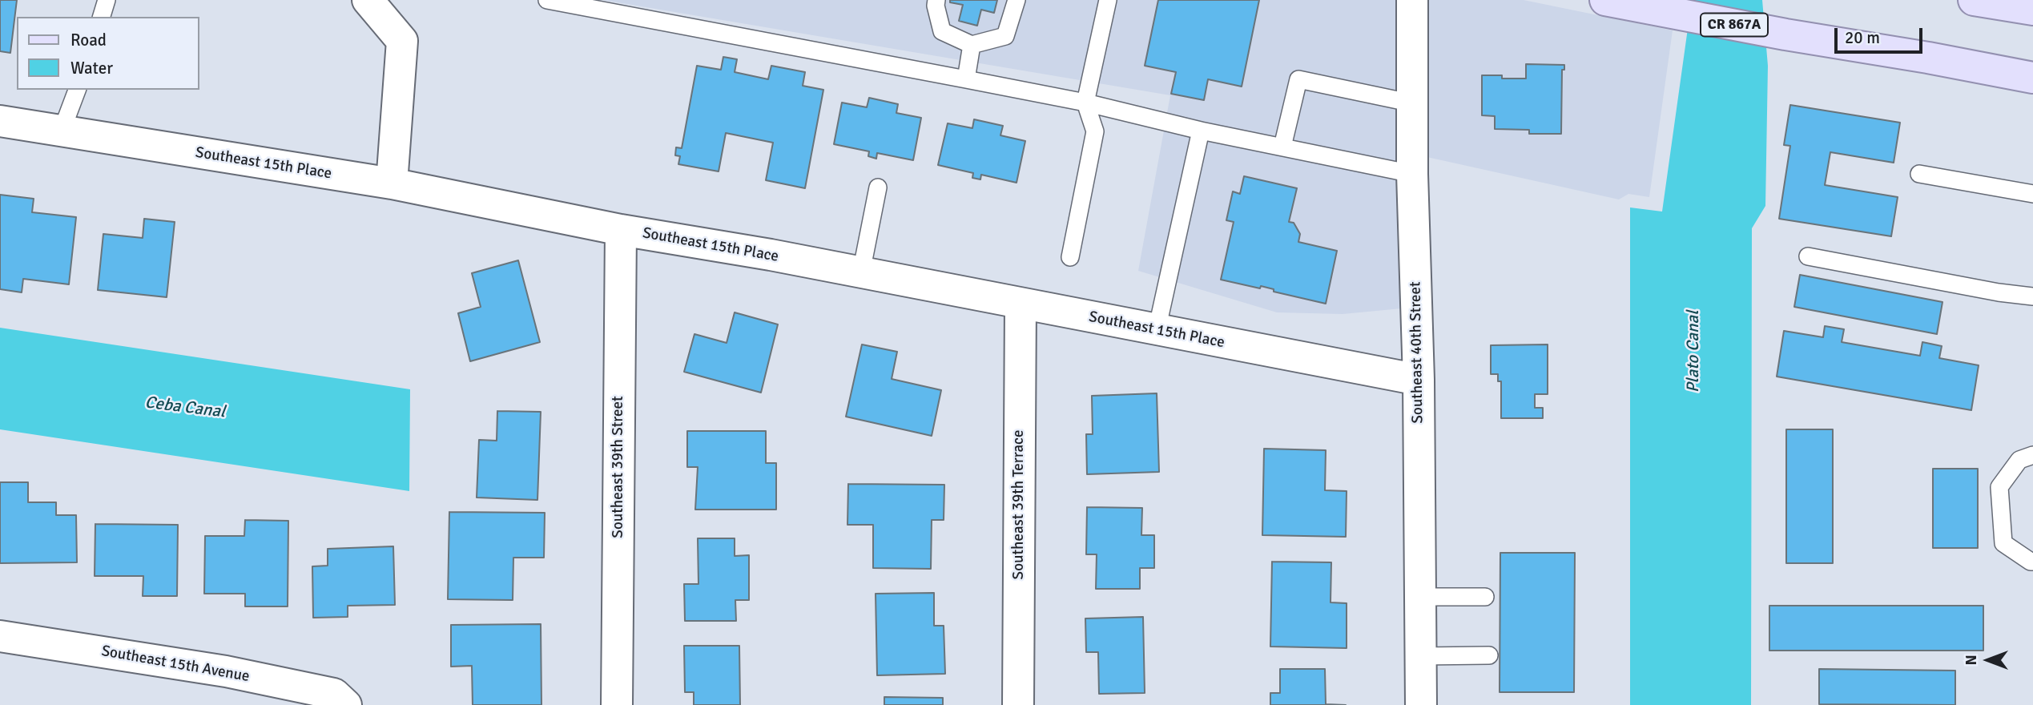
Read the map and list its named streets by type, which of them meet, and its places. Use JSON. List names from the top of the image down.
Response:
{
  "streets": {
    "main road": ["CR 867A"],
    "street": [
      "Southeast 15th Place",
      "Southeast 40th Street",
      "Southeast 39th Street",
      "Southeast 39th Terrace",
      "Southeast 15th Avenue"
    ]
  },
  "crossings": [
    ["Southeast 15th Place", "Southeast 40th Street"],
    ["Southeast 15th Place", "Southeast 39th Street"],
    ["Southeast 15th Place", "Southeast 39th Terrace"]
  ],
  "water": ["Plato Canal", "Ceba Canal"],
  "legend": ["Road", "Water"],
  "scale_bar": "20 m",
  "north": "left"
}
